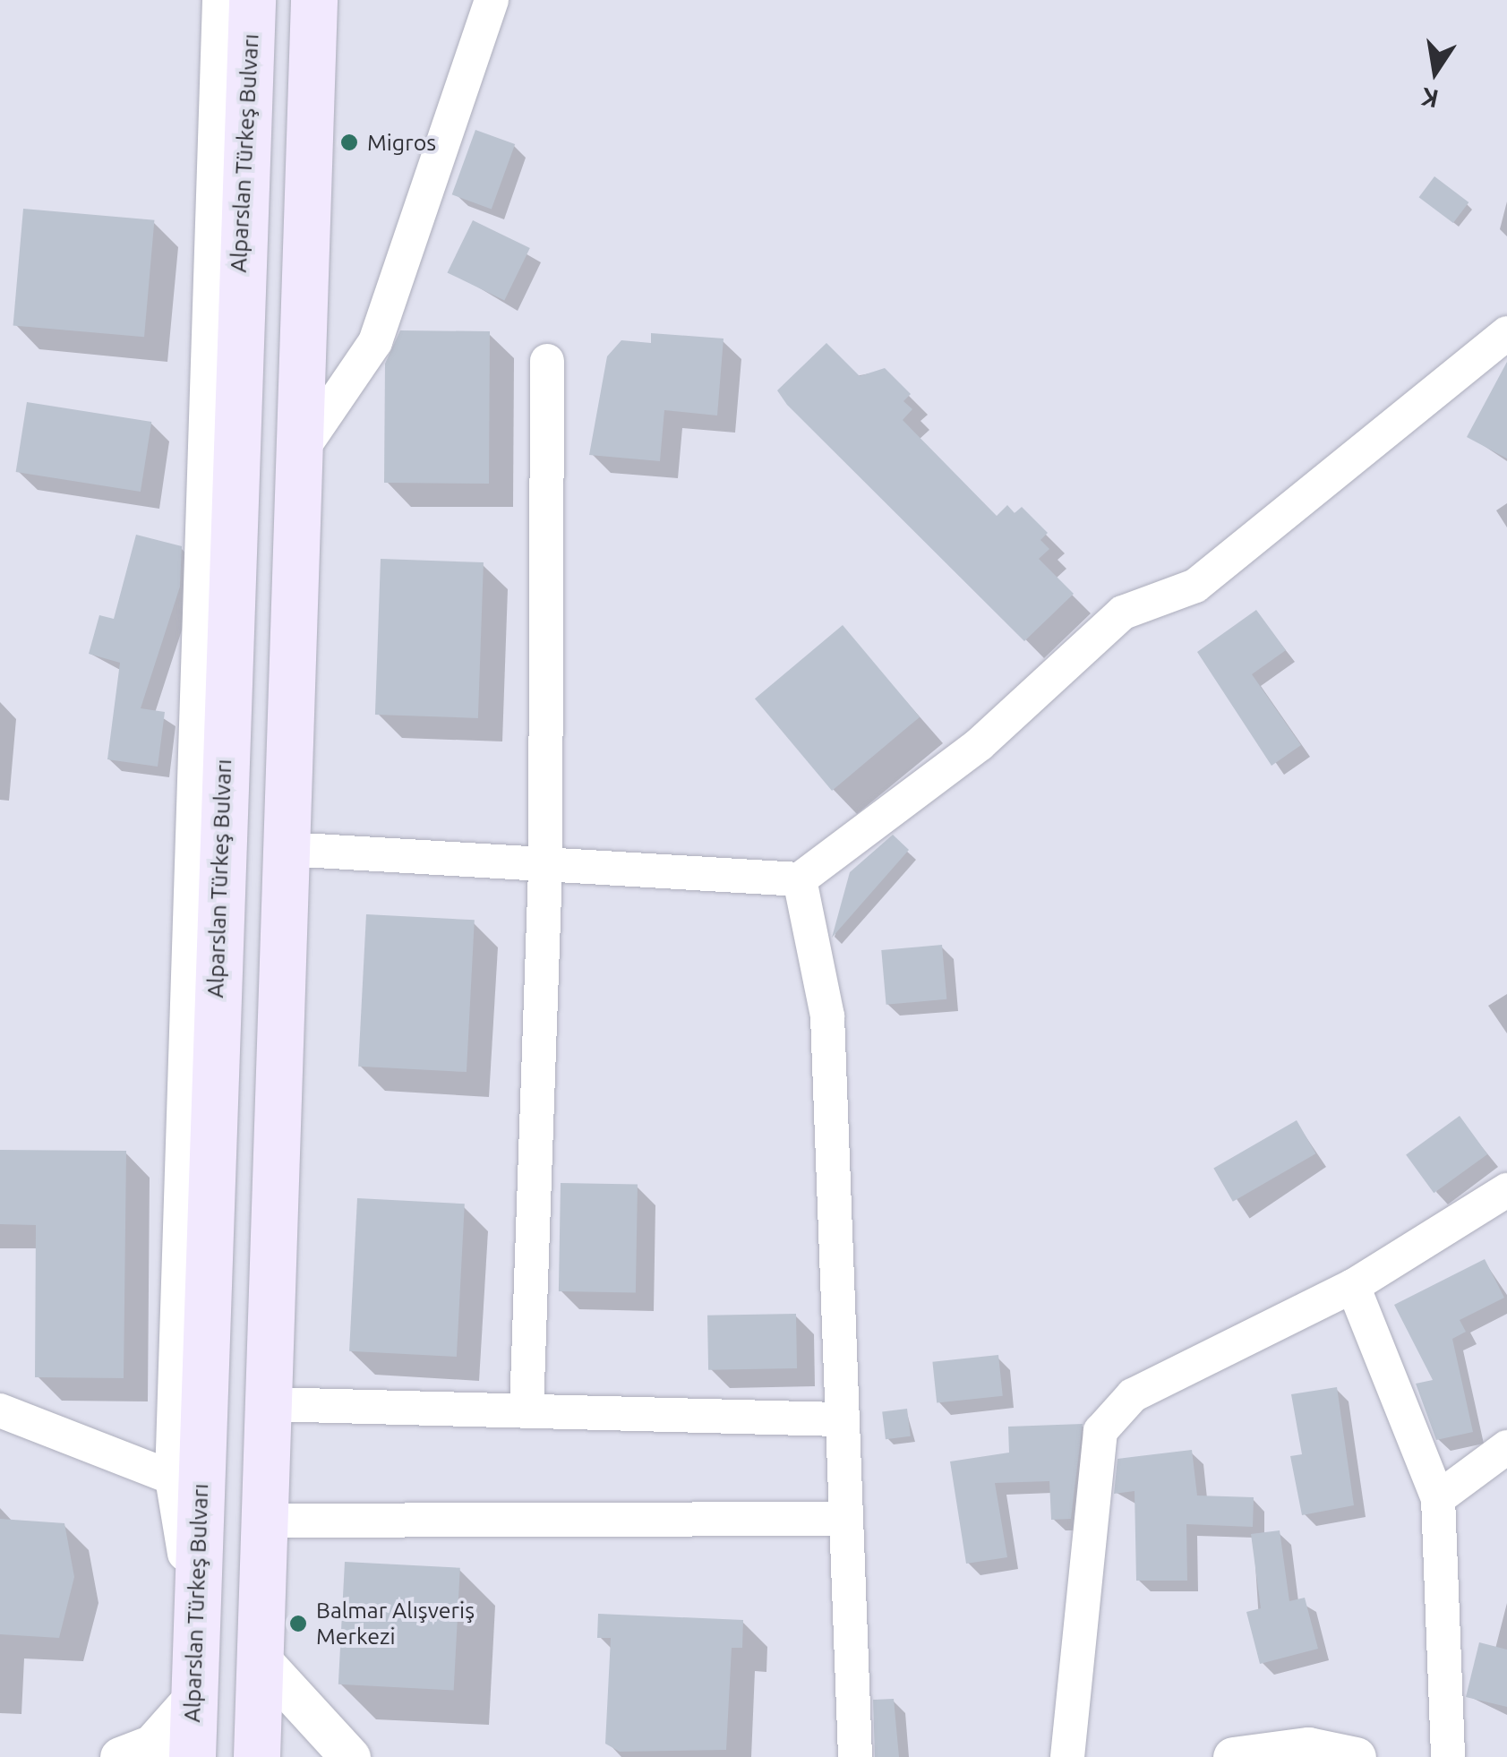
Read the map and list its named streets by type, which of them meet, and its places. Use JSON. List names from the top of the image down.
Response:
{
  "streets": {
    "main road": ["Alparslan Türkeş Bulvarı"]
  },
  "places": ["Migros", "Balmar Alışveriş Merkezi"],
  "north": "bottom"
}
